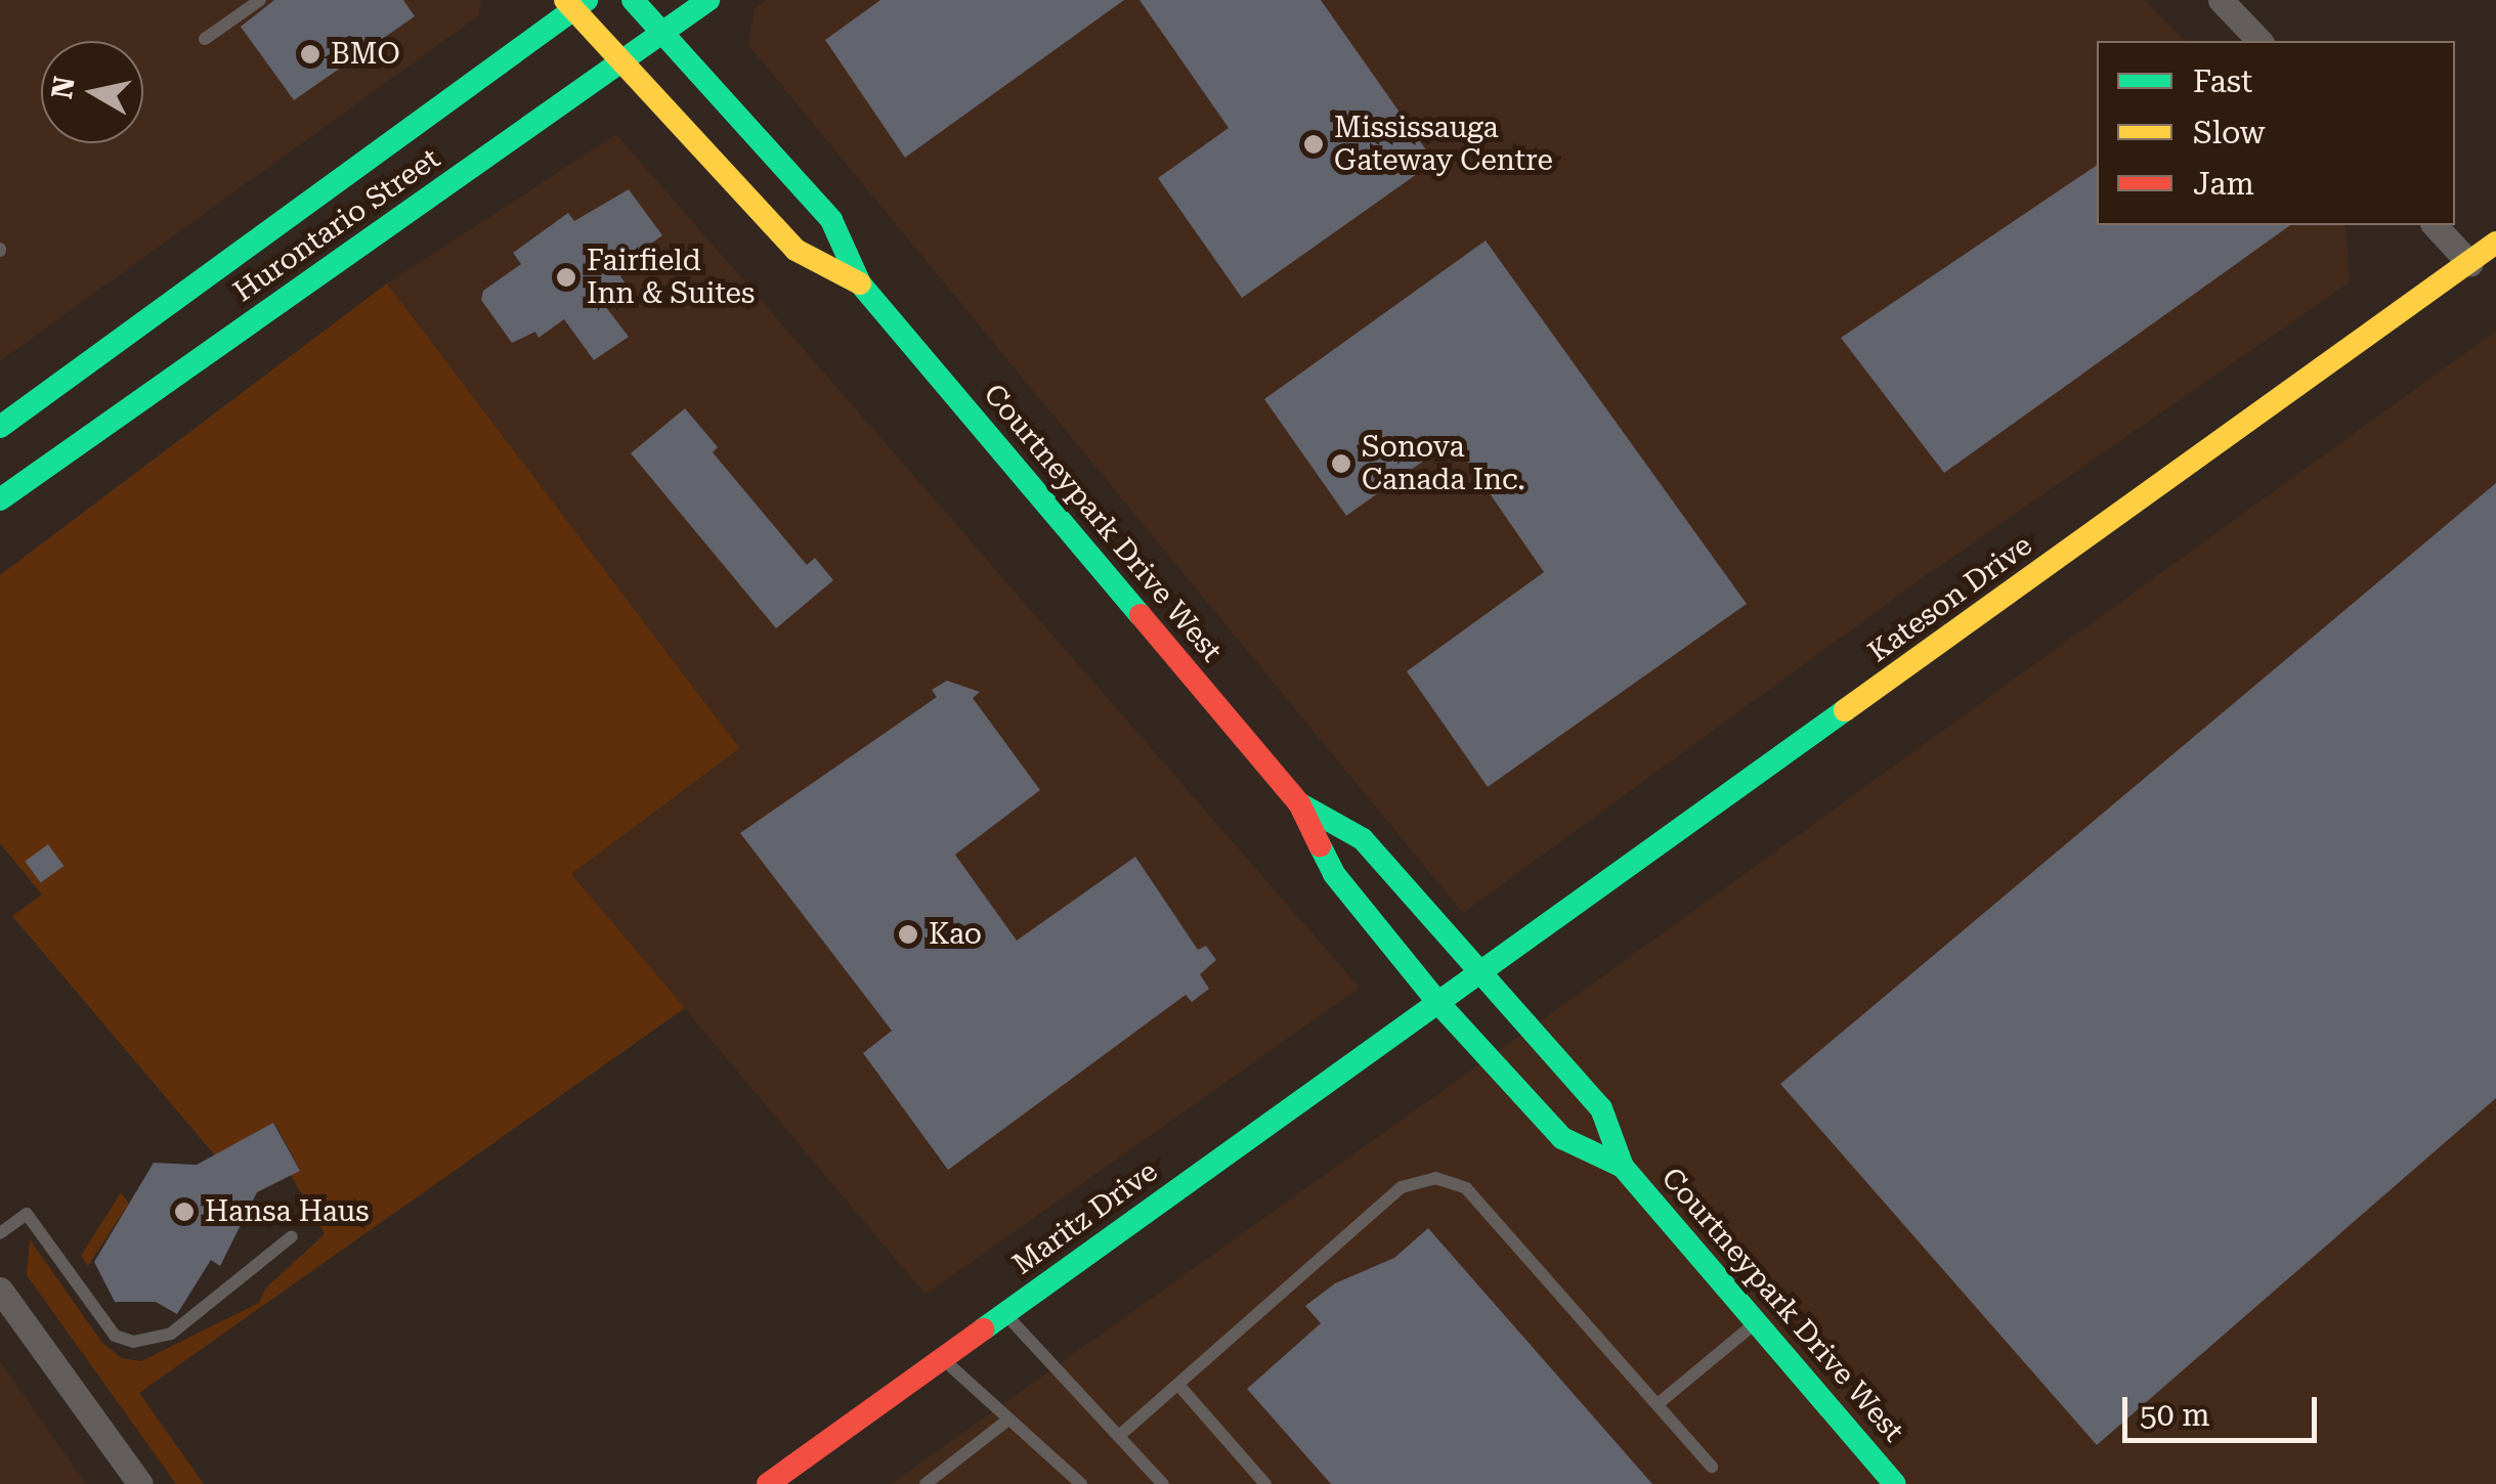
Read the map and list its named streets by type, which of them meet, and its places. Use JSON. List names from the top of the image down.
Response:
{
  "streets": {
    "main road": [
      "Hurontario Street",
      "Courtneypark Drive West",
      "Kateson Drive",
      "Maritz Drive"
    ]
  },
  "crossings": [
    ["Hurontario Street", "Courtneypark Drive West"],
    ["Courtneypark Drive West", "Kateson Drive"],
    ["Courtneypark Drive West", "Maritz Drive"],
    ["Kateson Drive", "Maritz Drive"]
  ],
  "places": [
    "BMO",
    "Mississauga Gateway Centre",
    "Fairfield Inn & Suites",
    "Sonova Canada Inc.",
    "Kao",
    "Hansa Haus"
  ],
  "legend": ["Fast", "Slow", "Jam"],
  "scale_bar": "50 m",
  "north": "left"
}
